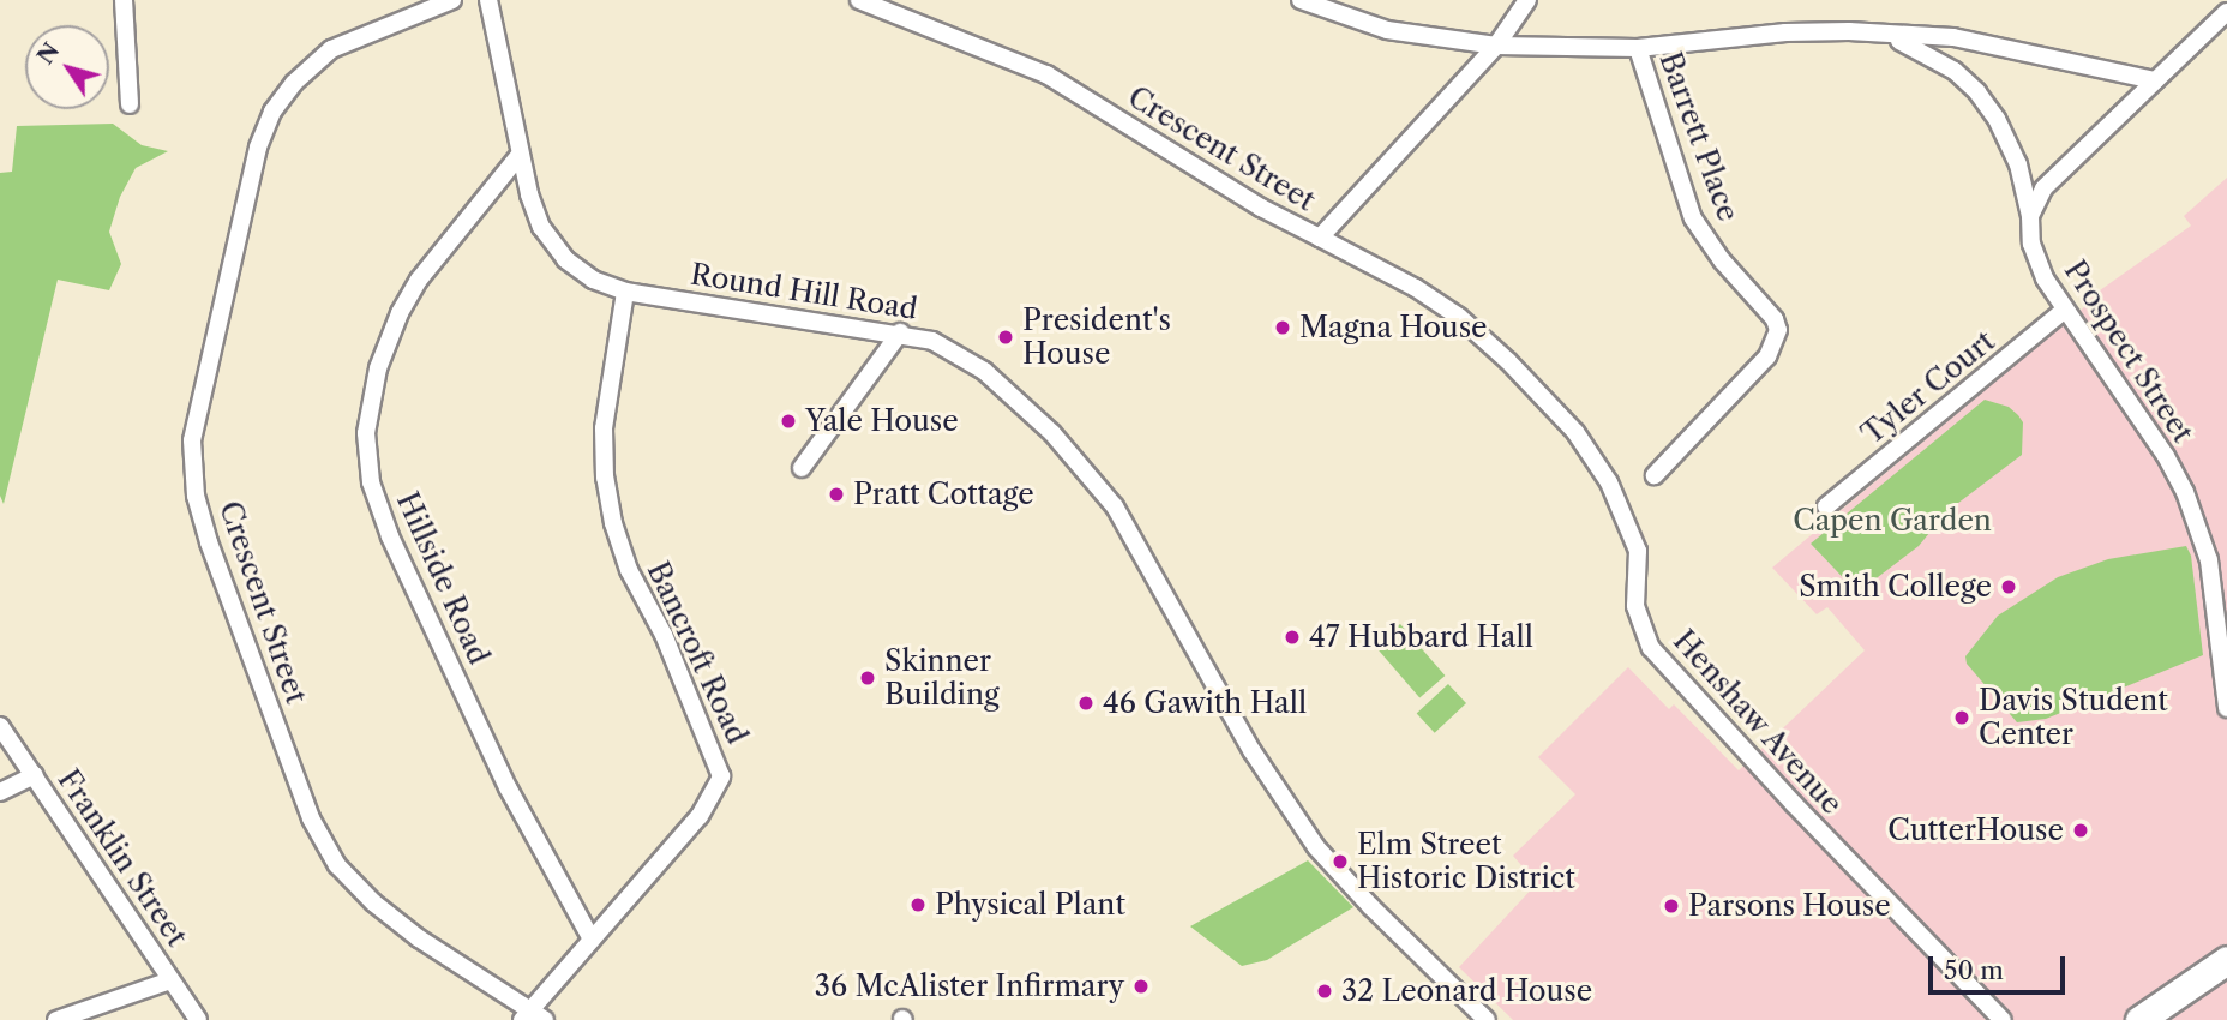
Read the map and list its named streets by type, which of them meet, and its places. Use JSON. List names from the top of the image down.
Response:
{
  "streets": {
    "street": [
      "Barrett Place",
      "Crescent Street",
      "Round Hill Road",
      "Prospect Street",
      "Tyler Court",
      "Hillside Road",
      "Bancroft Road",
      "Henshaw Avenue",
      "Franklin Street"
    ]
  },
  "crossings": [
    ["Barrett Place", "Prospect Street"],
    ["Crescent Street", "Prospect Street"],
    ["Crescent Street", "Bancroft Road"],
    ["Crescent Street", "Henshaw Avenue"],
    ["Round Hill Road", "Hillside Road"],
    ["Round Hill Road", "Bancroft Road"],
    ["Prospect Street", "Tyler Court"],
    ["Hillside Road", "Bancroft Road"]
  ],
  "parks": ["Capen Garden"],
  "places": [
    "Magna House",
    "President's House",
    "Yale House",
    "Pratt Cottage",
    "Smith College",
    "47 Hubbard Hall",
    "Skinner Building",
    "46 Gawith Hall",
    "Davis Student Center",
    "CutterHouse",
    "Elm Street Historic District",
    "Physical Plant",
    "Parsons House",
    "36 McAlister Infirmary",
    "32 Leonard House"
  ],
  "scale_bar": "50 m",
  "north": "top left"
}
